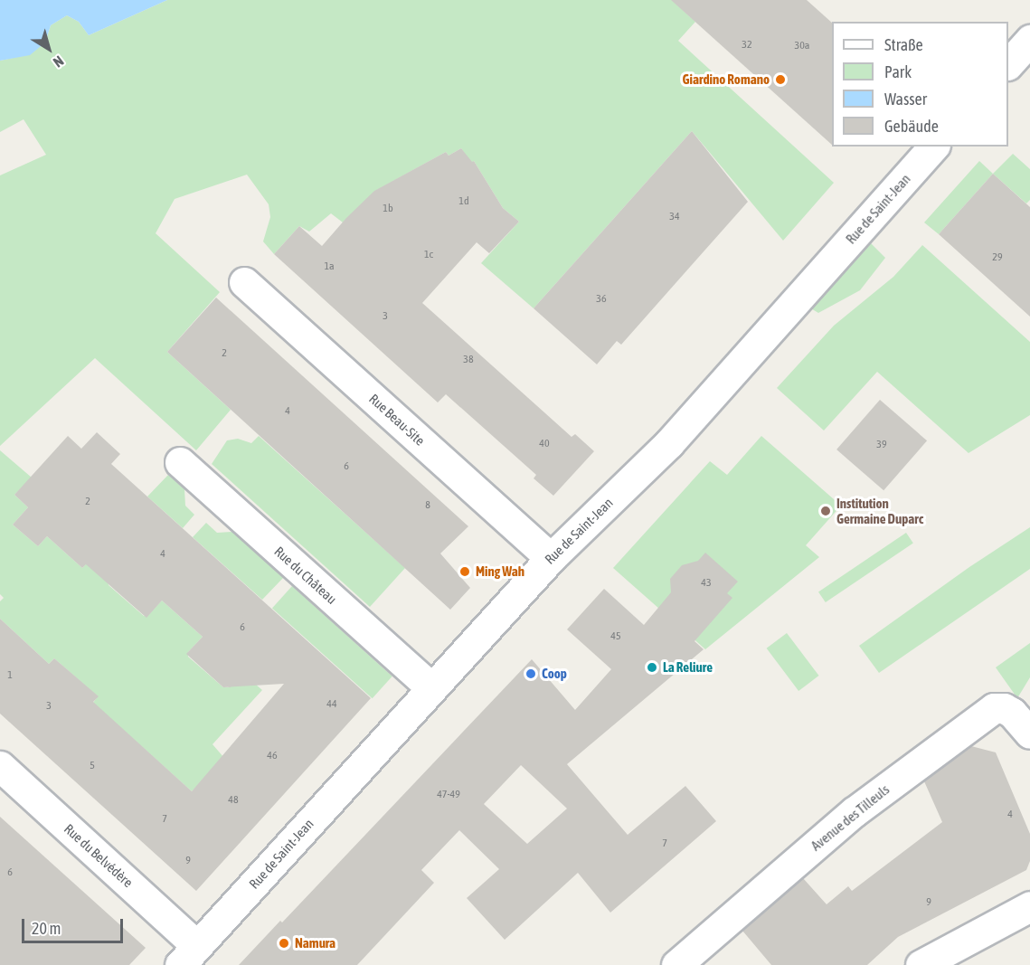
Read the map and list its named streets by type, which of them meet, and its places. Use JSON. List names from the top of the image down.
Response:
{
  "streets": {
    "street": [
      "Rue de Saint-Jean",
      "Rue Beau-Site",
      "Rue du Château",
      "Avenue des Tilleuls",
      "Rue du Belvédère"
    ]
  },
  "crossings": [
    ["Rue de Saint-Jean", "Rue Beau-Site"],
    ["Rue de Saint-Jean", "Rue du Château"],
    ["Rue de Saint-Jean", "Rue du Belvédère"]
  ],
  "places": [
    "Giardino Romano",
    "Institution Germaine Duparc",
    "Ming Wah",
    "La Reliure",
    "Coop",
    "Namura"
  ],
  "house_numbers": [
    "32",
    "30a",
    "1d",
    "1b",
    "34",
    "1c",
    "29",
    "1a",
    "36",
    "3",
    "2",
    "38",
    "4",
    "40",
    "39",
    "6",
    "2",
    "8",
    "4",
    "43",
    "6",
    "45",
    "1",
    "44",
    "3",
    "46",
    "5",
    "47-49",
    "48",
    "4",
    "7",
    "7",
    "9",
    "6",
    "9"
  ],
  "legend": [
    "Straße",
    "Park",
    "Wasser",
    "Gebäude"
  ],
  "scale_bar": "20 m",
  "north": "bottom right"
}
